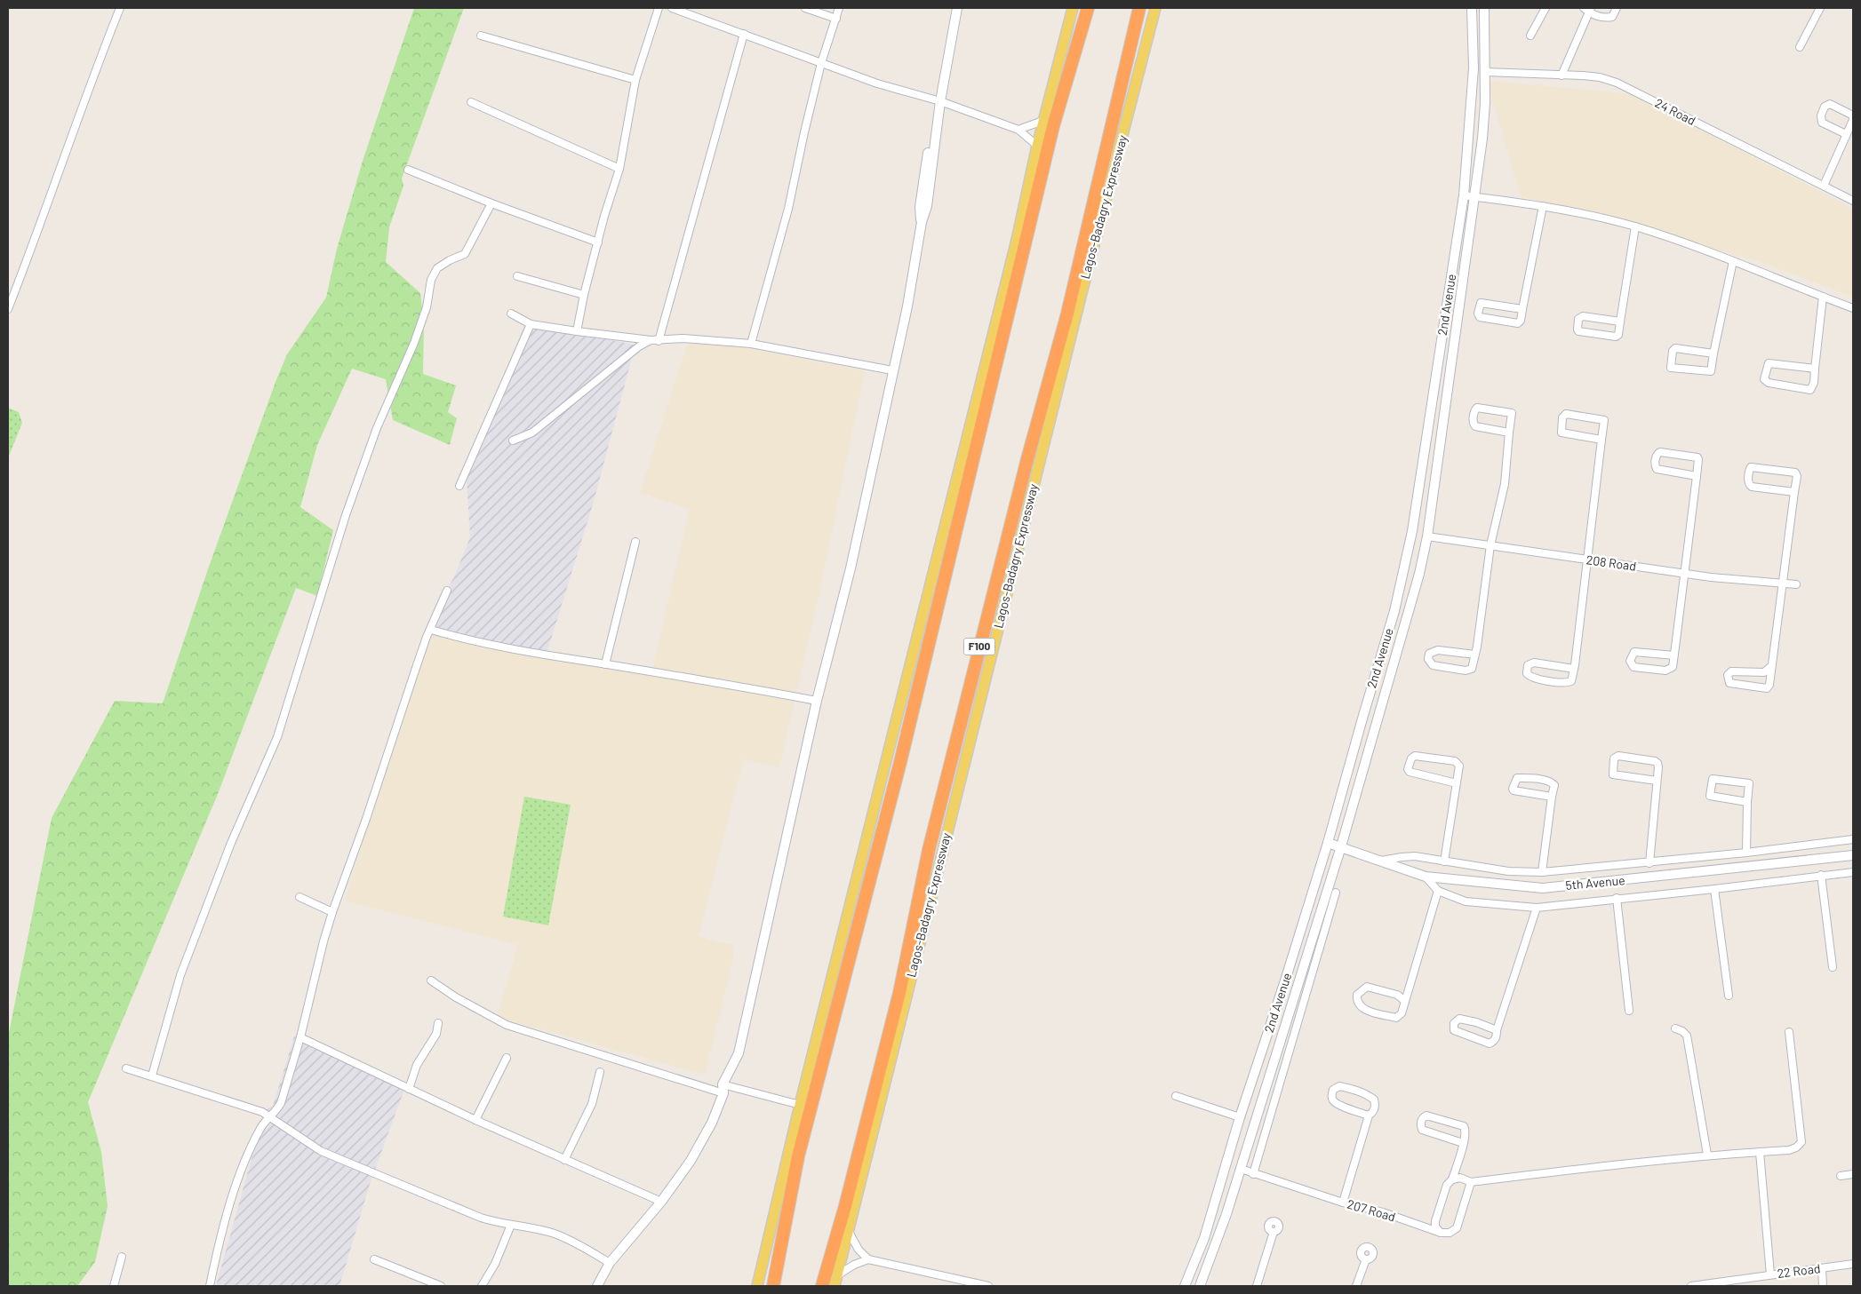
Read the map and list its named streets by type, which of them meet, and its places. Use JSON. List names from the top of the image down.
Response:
{
  "streets": {
    "highway": ["Lagos-Badagry Expressway", "F100"],
    "street": [
      "24 Road",
      "2nd Avenue",
      "208 Road",
      "5th Avenue",
      "207 Road",
      "22 Road"
    ]
  },
  "crossings": [
    ["24 Road", "2nd Avenue"],
    ["2nd Avenue", "208 Road"],
    ["2nd Avenue", "5th Avenue"],
    ["2nd Avenue", "207 Road"]
  ]
}
